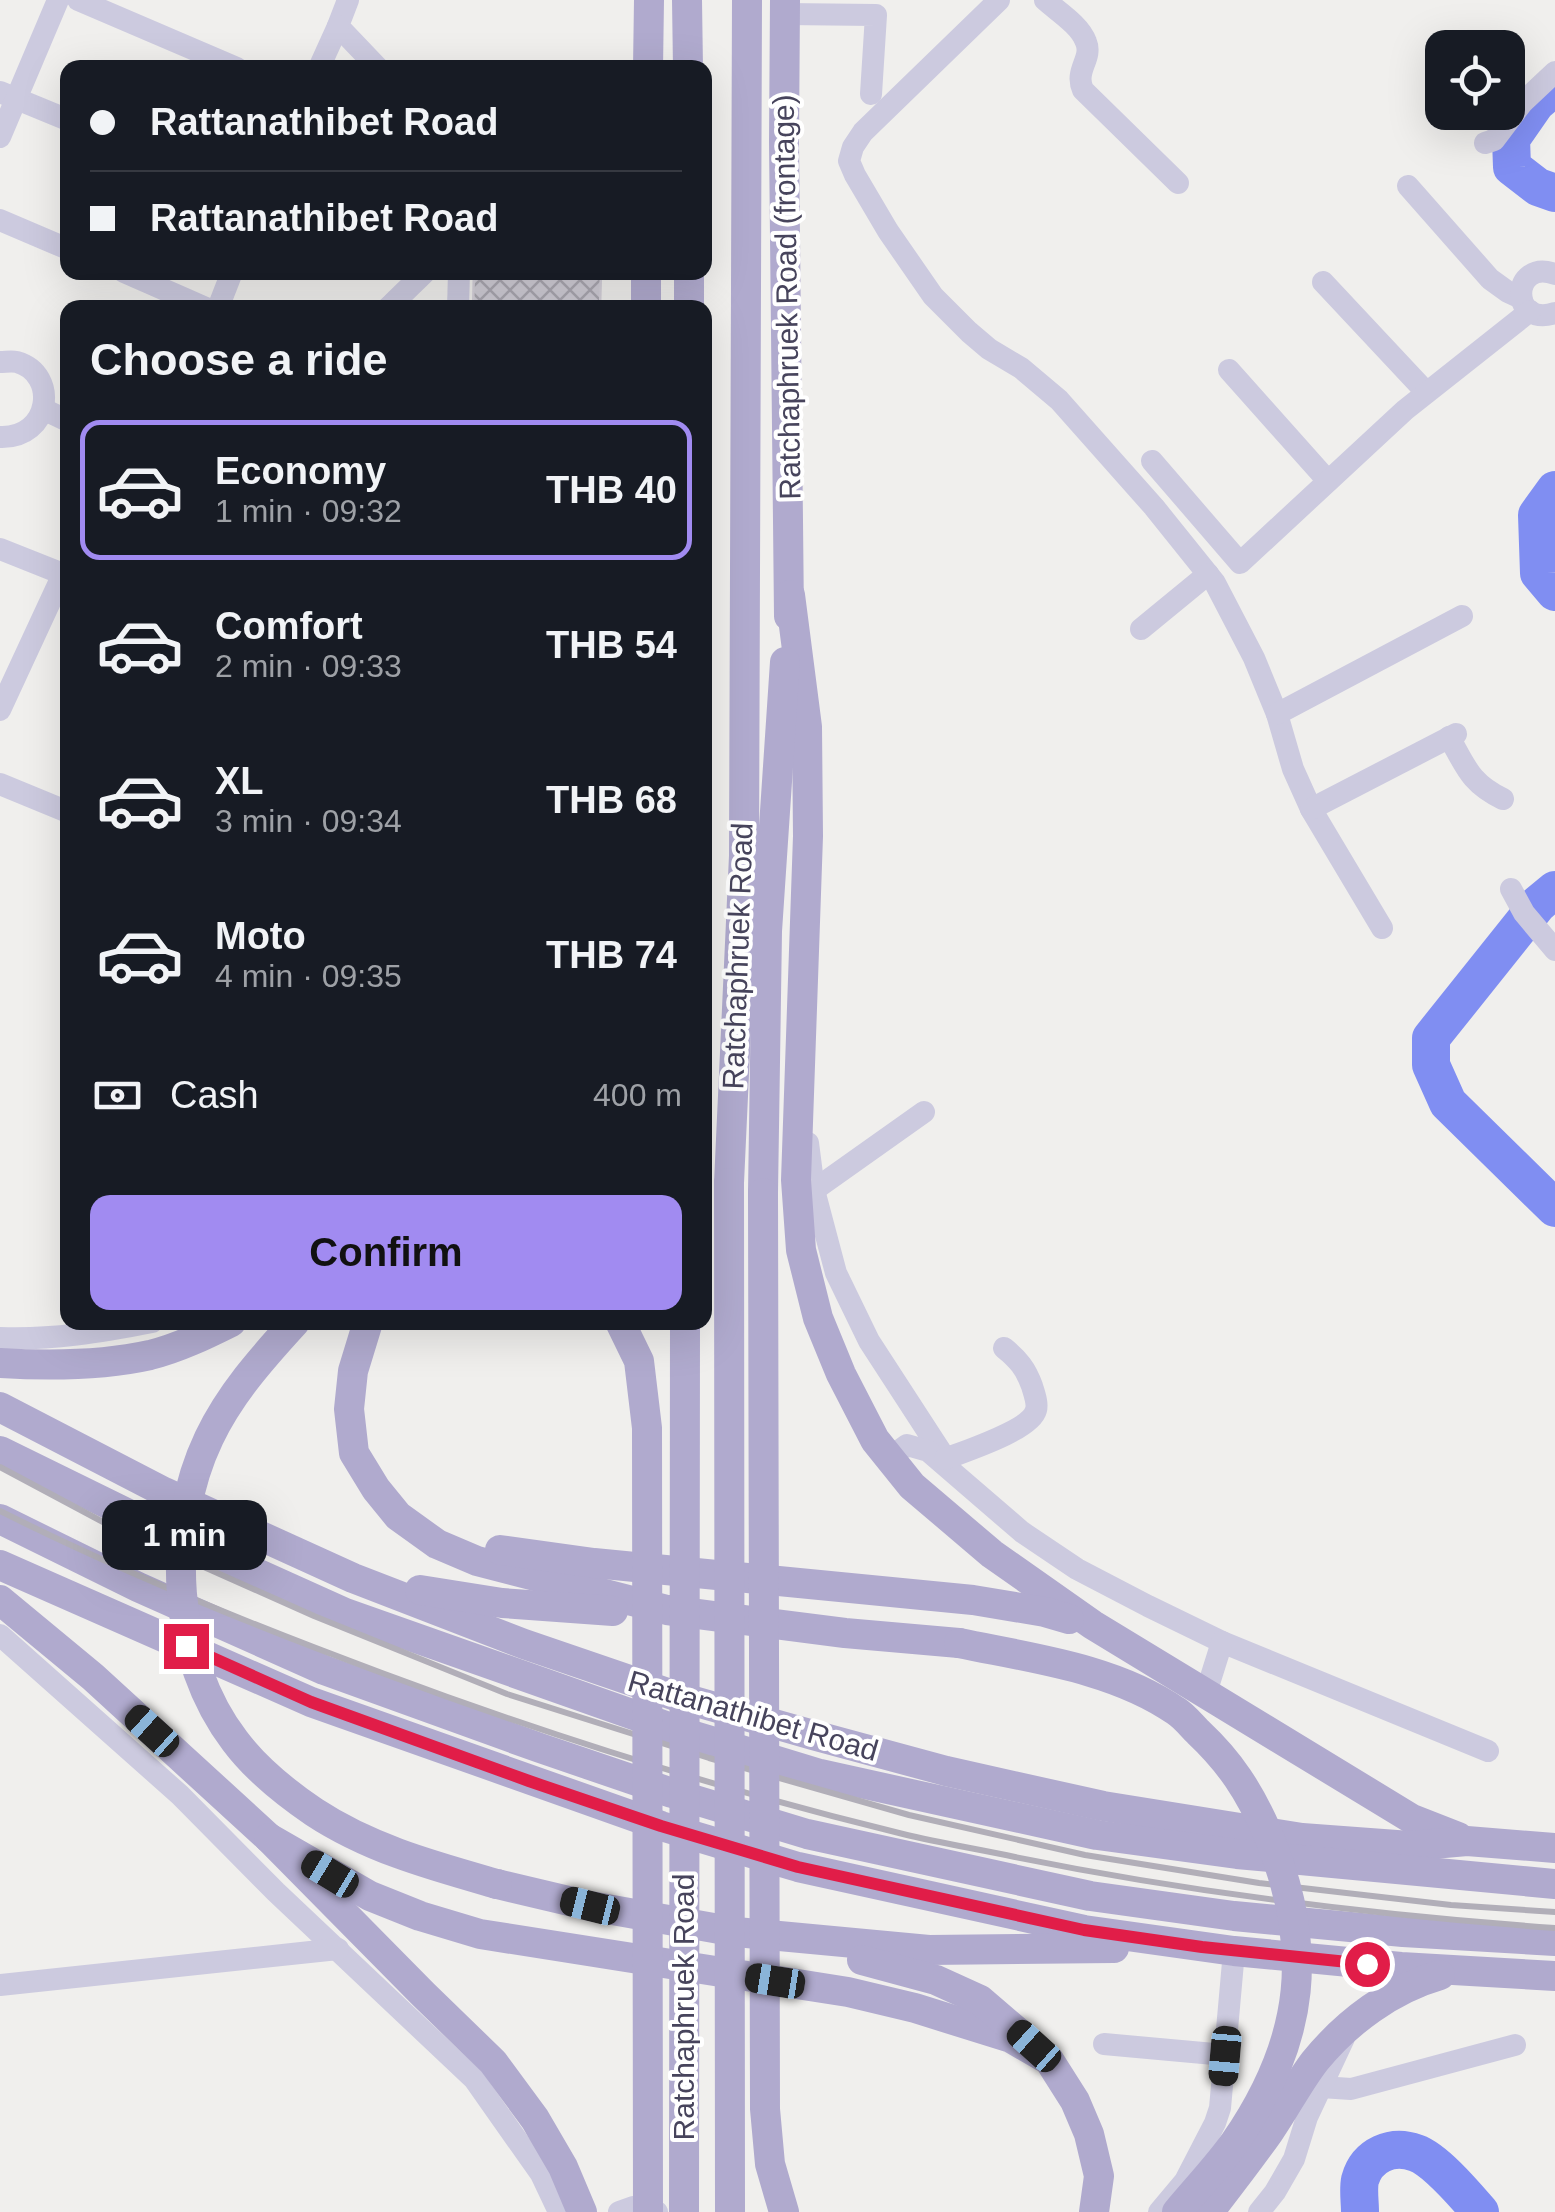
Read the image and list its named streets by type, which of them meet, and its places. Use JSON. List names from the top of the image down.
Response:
{
  "streets": {
    "main road": ["Ratchaphruek Road (frontage)", "Ratchaphruek Road", "Rattanathibet Road"]
  },
  "page": {
    "banner": ["Rattanathibet Road", "Rattanathibet Road"],
    "heading": "Choose a ride",
    "list": [
      {
        "name": "Economy",
        "note": "1 min · 09:32",
        "value": "THB 40"
      },
      {
        "name": "Comfort",
        "note": "2 min · 09:33",
        "value": "THB 54"
      },
      {
        "name": "XL",
        "note": "3 min · 09:34",
        "value": "THB 68"
      },
      {
        "name": "Moto",
        "note": "4 min · 09:35",
        "value": "THB 74"
      }
    ],
    "pay": ["Cash", "400 m"],
    "buttons": "Confirm",
    "bubble": "1 min"
  }
}
